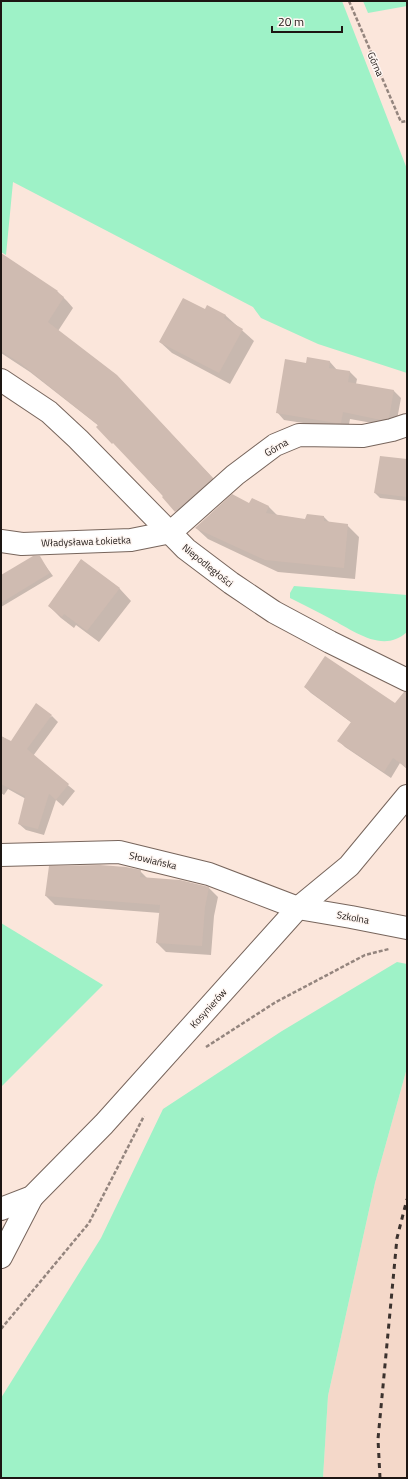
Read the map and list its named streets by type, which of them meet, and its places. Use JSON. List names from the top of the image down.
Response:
{
  "streets": {
    "street": [
      "Górna",
      "Władysława Łokietka",
      "Niepodległości",
      "Słowiańska",
      "Szkolna",
      "Kosynierów"
    ]
  },
  "crossings": [
    ["Górna", "Władysława Łokietka"],
    ["Górna", "Niepodległości"],
    ["Władysława Łokietka", "Niepodległości"],
    ["Słowiańska", "Szkolna"],
    ["Słowiańska", "Kosynierów"],
    ["Szkolna", "Kosynierów"]
  ],
  "scale_bar": "20 m"
}
